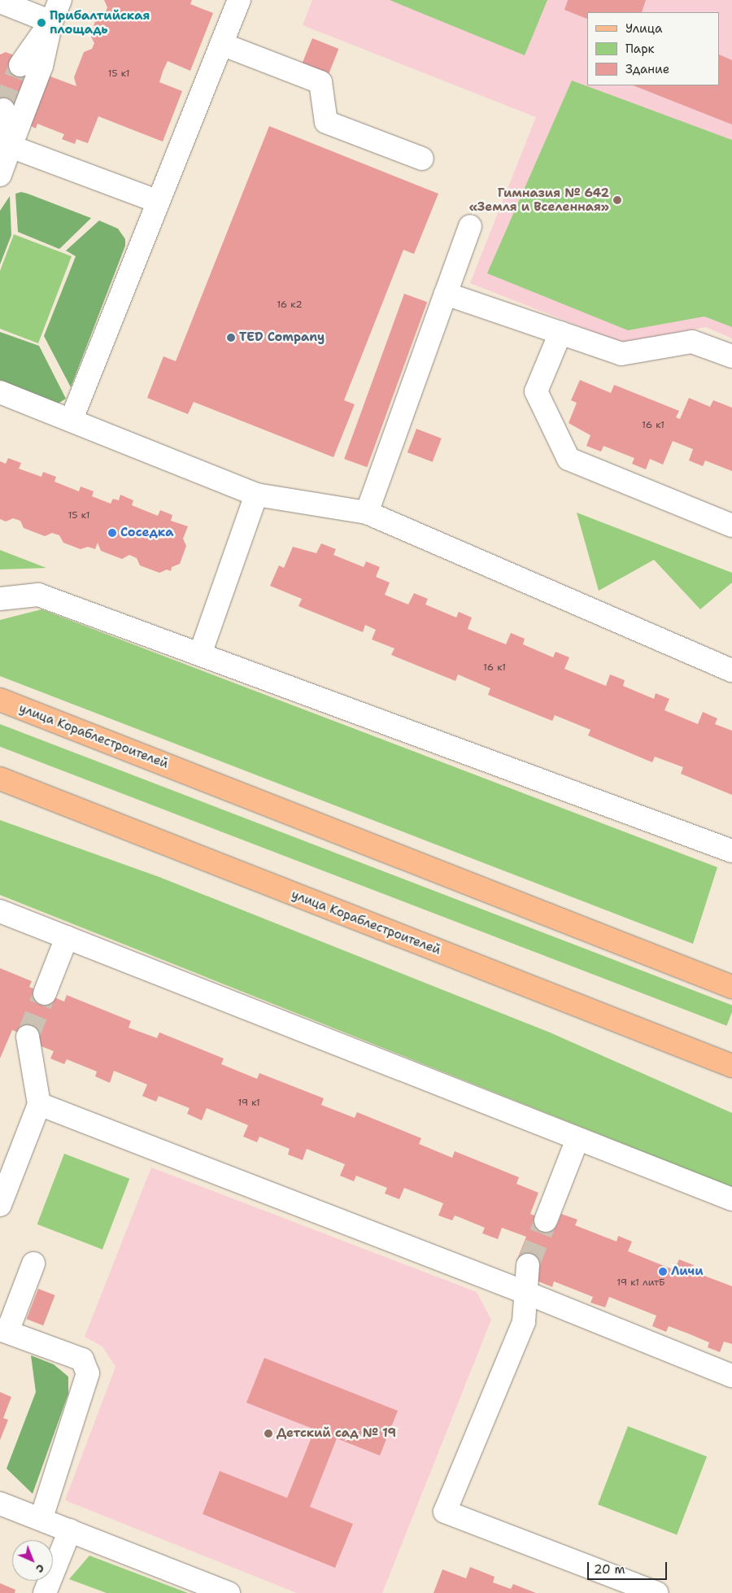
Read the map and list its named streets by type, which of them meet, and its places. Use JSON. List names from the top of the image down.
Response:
{
  "streets": {
    "main road": ["улица Кораблестроителей"]
  },
  "places": [
    "Прибалтийская площадь",
    "Гимназия № 642 «Земля и Вселенная»",
    "TED Company",
    "Соседка",
    "Личи",
    "Детский сад № 19"
  ],
  "house_numbers": [
    "15 к1",
    "16 к2",
    "16 к1",
    "15 к1",
    "16 к1",
    "19 к1",
    "19 к1 литБ"
  ],
  "legend": ["Улица", "Парк", "Здание"],
  "scale_bar": "20 m",
  "north": "bottom right"
}
